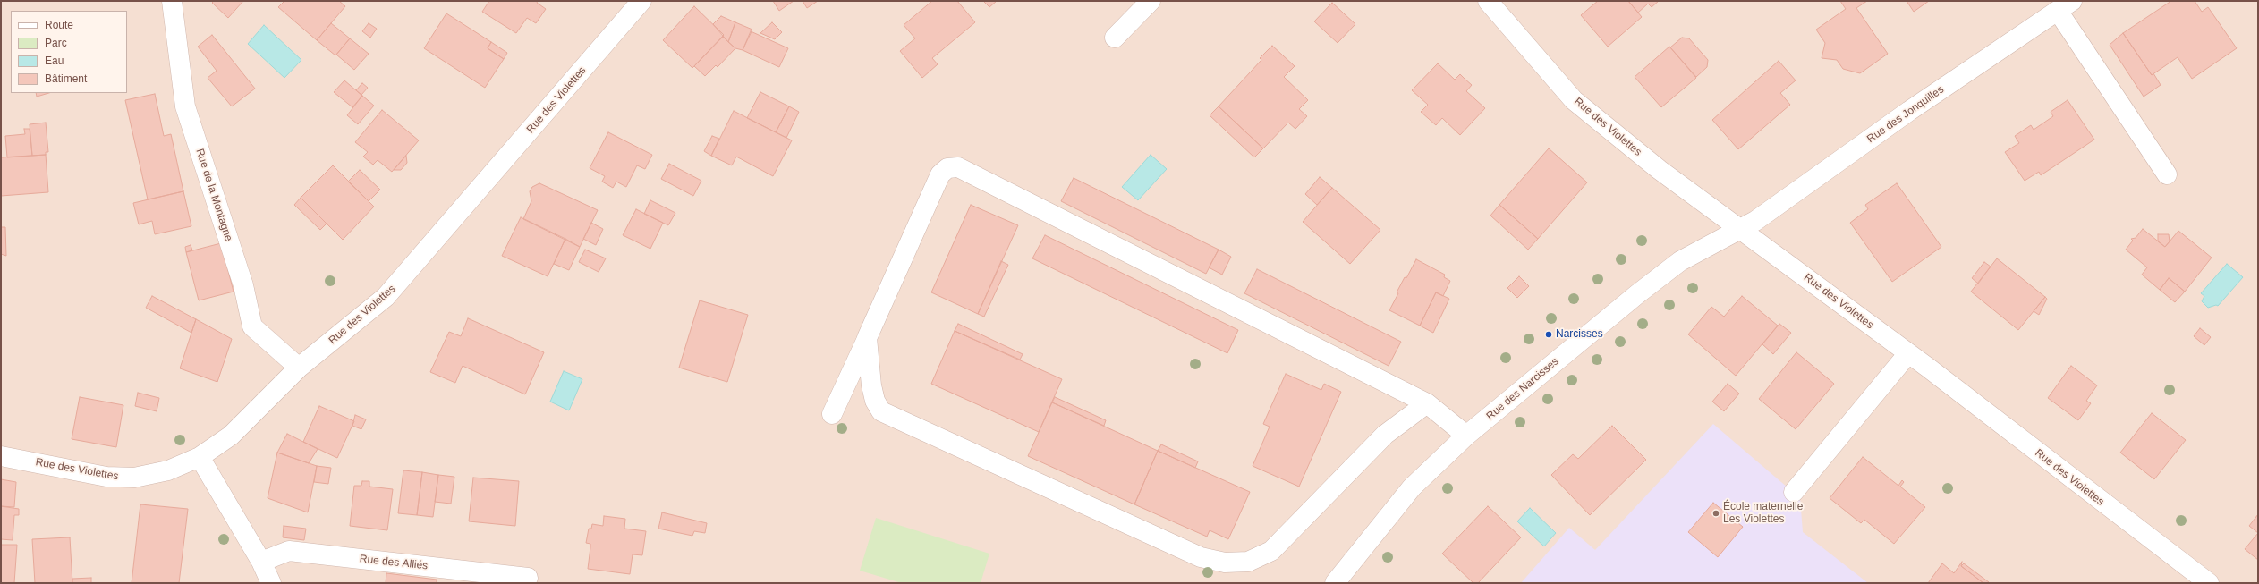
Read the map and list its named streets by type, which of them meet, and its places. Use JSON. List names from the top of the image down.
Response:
{
  "streets": {
    "street": [
      "Rue des Violettes",
      "Rue des Jonquilles",
      "Rue de la Montagne",
      "Rue des Narcisses",
      "Rue des Alliés"
    ]
  },
  "crossings": [
    ["Rue des Violettes", "Rue des Jonquilles"],
    ["Rue des Violettes", "Rue de la Montagne"],
    ["Rue des Violettes", "Rue des Narcisses"],
    ["Rue des Jonquilles", "Rue des Narcisses"]
  ],
  "places": ["Narcisses", "École maternelle Les Violettes"],
  "legend": [
    "Route",
    "Parc",
    "Eau",
    "Bâtiment"
  ]
}
